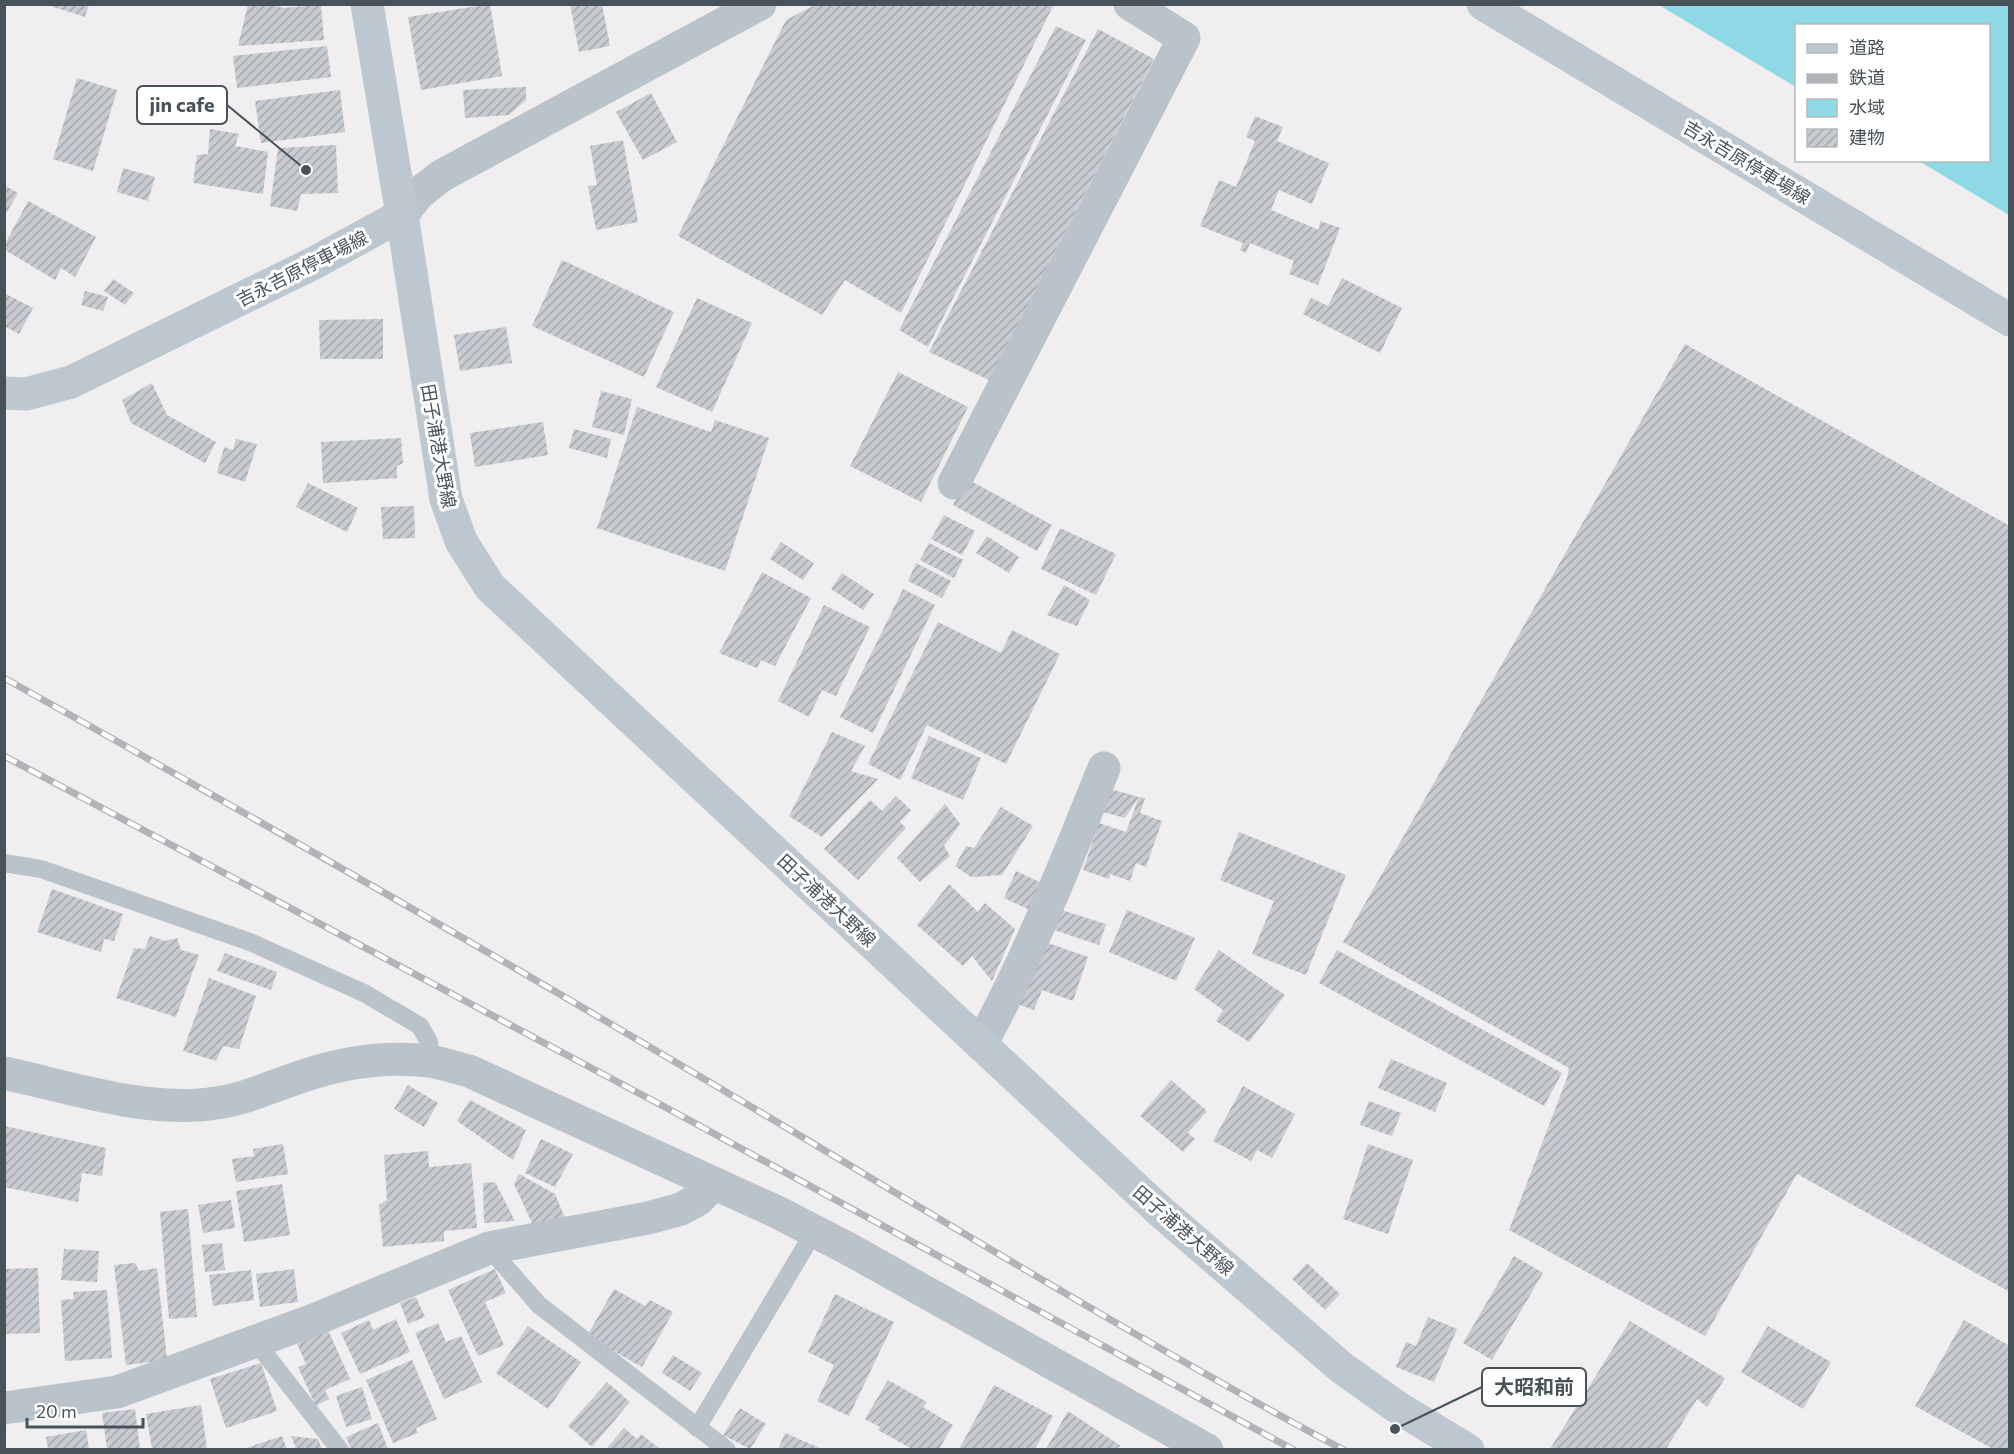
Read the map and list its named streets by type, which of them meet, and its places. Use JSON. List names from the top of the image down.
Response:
{
  "streets": {
    "main road": ["吉永吉原停車場線", "田子浦港大野線"]
  },
  "crossings": [
    ["吉永吉原停車場線", "田子浦港大野線"]
  ],
  "places": ["jin cafe", "大昭和前"],
  "legend": [
    "道路",
    "鉄道",
    "水域",
    "建物"
  ],
  "scale_bar": "20 m"
}
